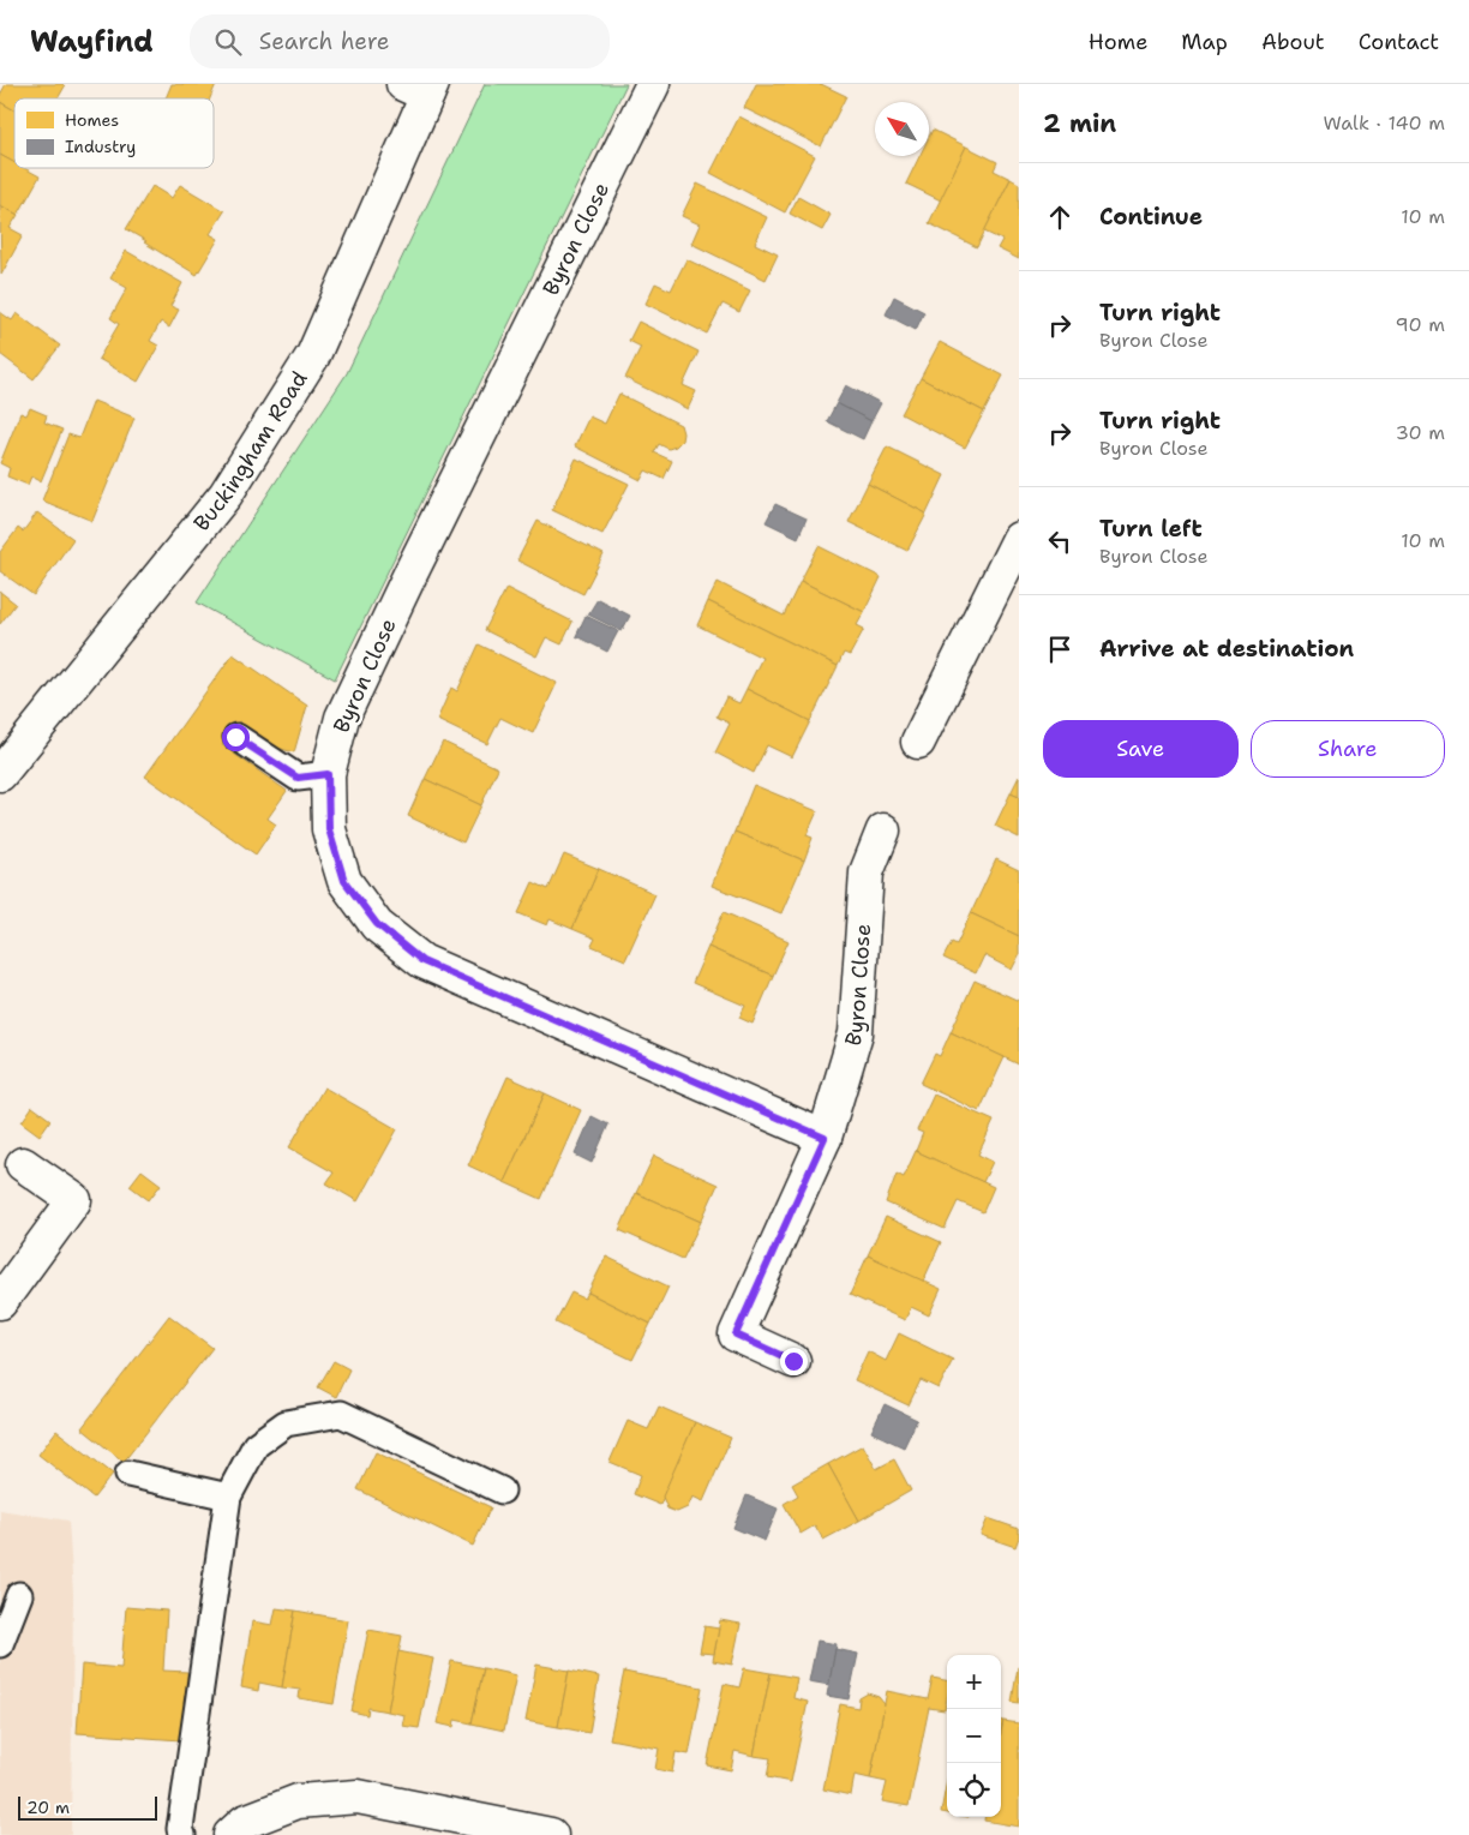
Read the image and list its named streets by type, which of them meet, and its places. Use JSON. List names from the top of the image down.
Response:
{
  "streets": {
    "street": ["Byron Close", "Buckingham Road"]
  },
  "legend": ["Homes", "Industry"],
  "scale_bar": "20 m",
  "north": "top left",
  "page": {
    "header": "Wayfind",
    "search": "Search here",
    "nav": [
      "Home",
      "Map",
      "About",
      "Contact"
    ],
    "heading": ["2 min", "Walk · 140 m"],
    "list": [
      ["Continue", "10 m"],
      ["Turn right", "Byron Close", "90 m"],
      ["Turn right", "Byron Close", "30 m"],
      ["Turn left", "Byron Close", "10 m"],
      "Arrive at destination"
    ],
    "buttons": ["Save", "Share"],
    "map_buttons": ["+", "−"],
    "scale": "20 m"
  }
}
